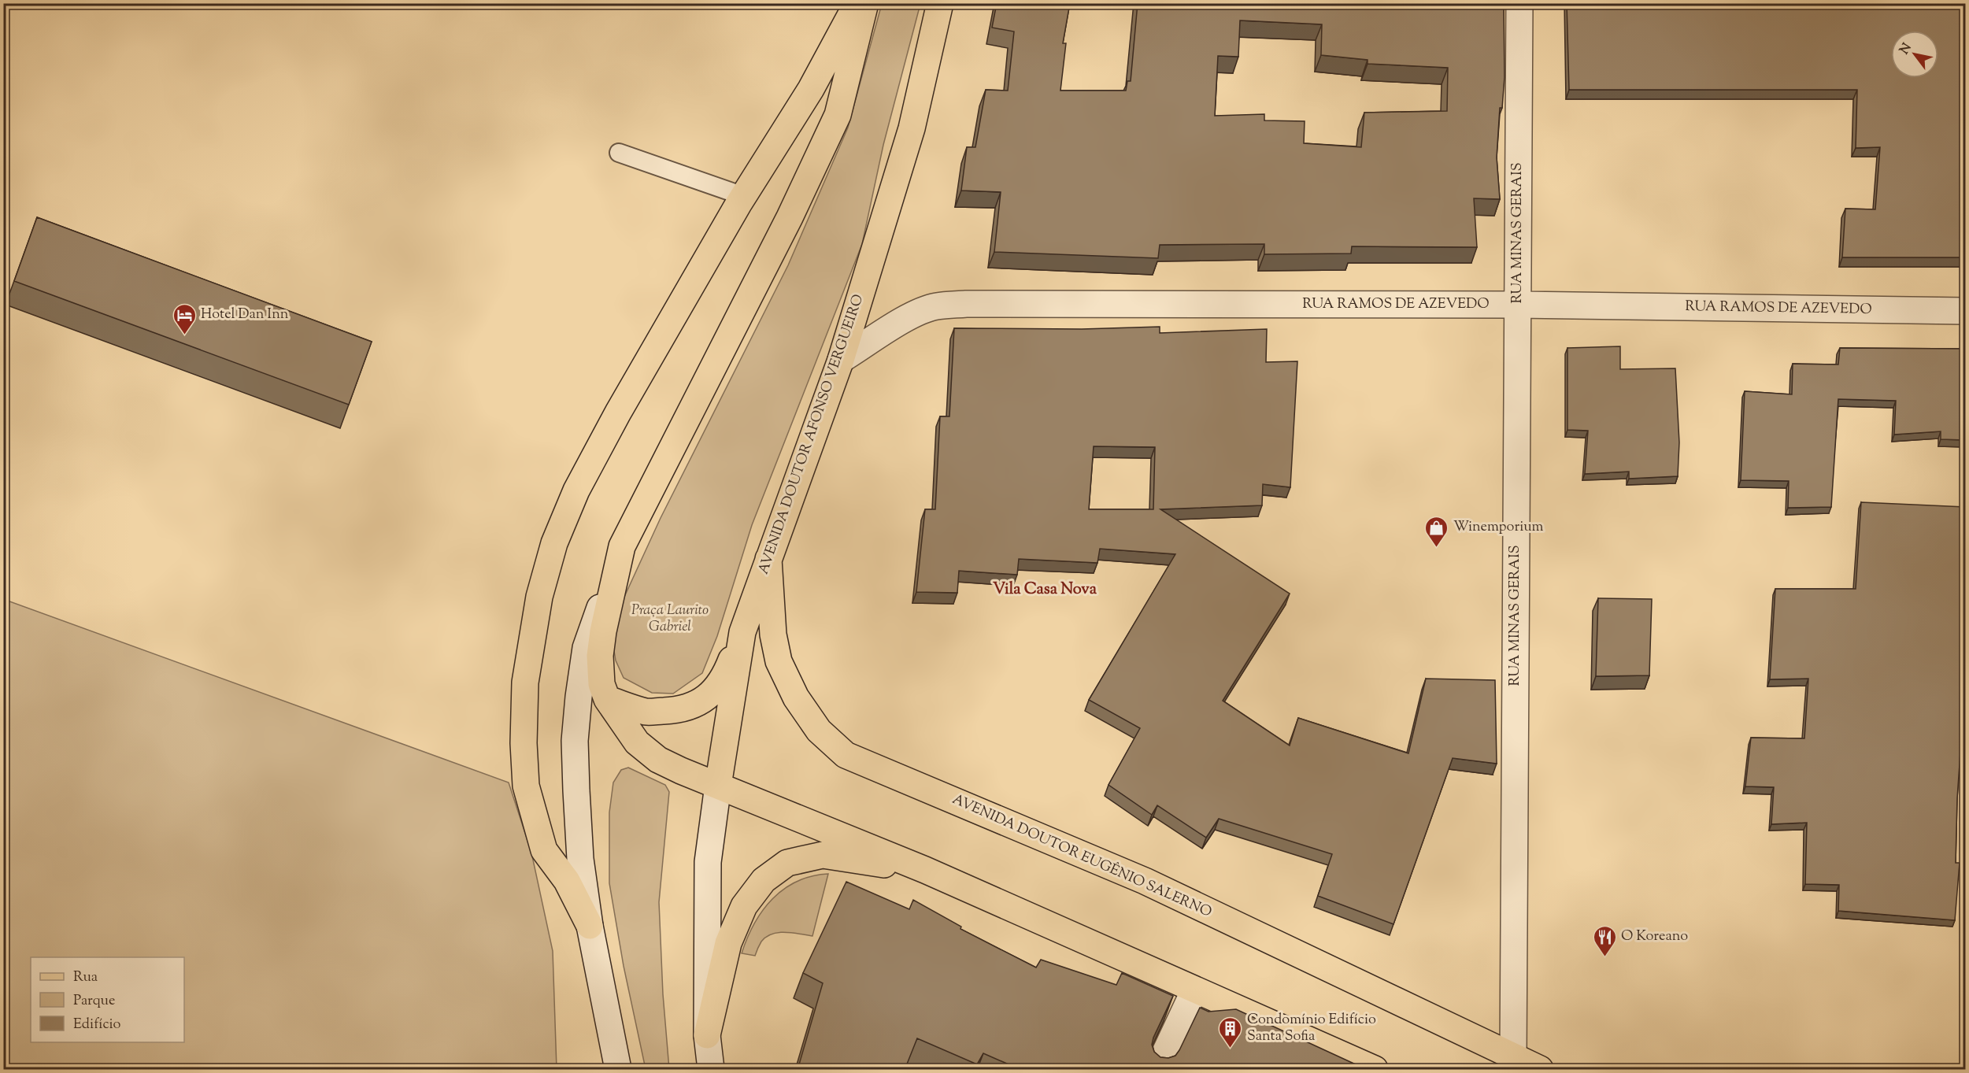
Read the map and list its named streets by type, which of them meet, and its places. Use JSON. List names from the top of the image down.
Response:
{
  "streets": {
    "main road": ["AVENIDA DOUTOR AFONSO VERGUEIRO", "AVENIDA DOUTOR EUGÊNIO SALERNO"],
    "street": ["RUA MINAS GERAIS", "RUA RAMOS DE AZEVEDO"]
  },
  "crossings": [
    ["RUA MINAS GERAIS", "RUA RAMOS DE AZEVEDO"],
    ["RUA MINAS GERAIS", "AVENIDA DOUTOR EUGÊNIO SALERNO"],
    ["RUA RAMOS DE AZEVEDO", "AVENIDA DOUTOR AFONSO VERGUEIRO"],
    ["AVENIDA DOUTOR AFONSO VERGUEIRO", "AVENIDA DOUTOR EUGÊNIO SALERNO"]
  ],
  "districts": ["Vila Casa Nova"],
  "parks": ["Praça Laurito Gabriel"],
  "places": {
    "hotel": ["Hotel Dan Inn"],
    "shop": ["Winemporium"],
    "restaurant": ["O Koreano"],
    "building": ["Condomínio Edifício Santa Sofia"]
  },
  "legend": ["Rua", "Parque", "Edifício"],
  "north": "top left"
}
